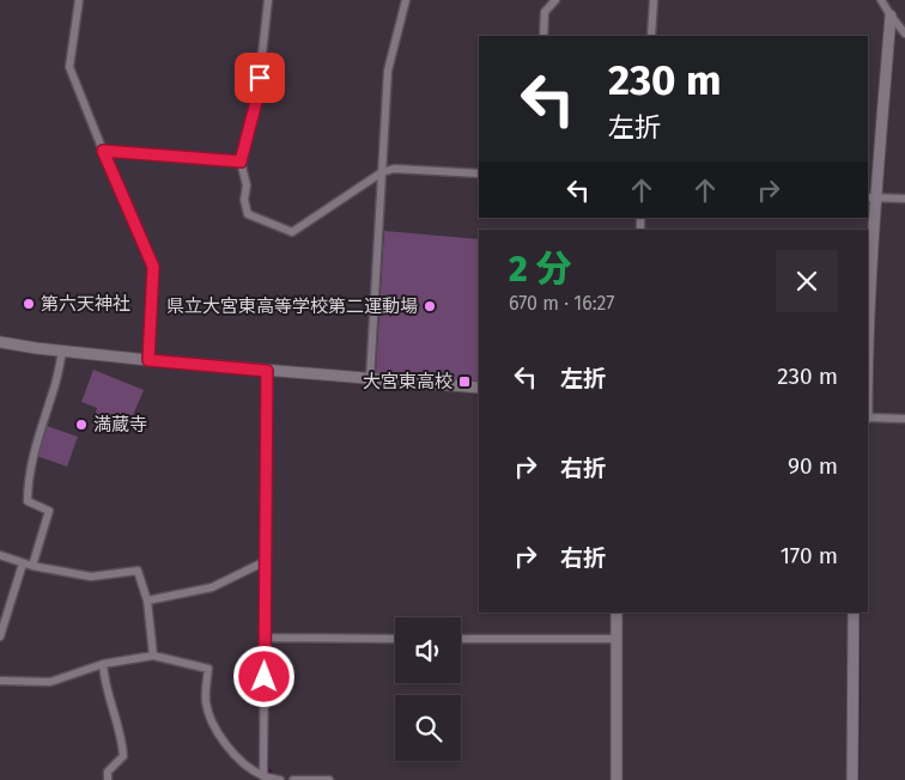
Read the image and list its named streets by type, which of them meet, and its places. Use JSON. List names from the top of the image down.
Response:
{
  "places": {
    "other": ["第六天神社", "県立大宮東高等学校第二運動場", "満蔵寺"],
    "transit": ["大宮東高校"]
  },
  "page": {
    "turn": ["230 m", "左折"],
    "heading": ["2 分", "670 m · 16:27"],
    "list": [
      {
        "name": "左折",
        "value": "230 m"
      },
      {
        "name": "右折",
        "value": "90 m"
      },
      {
        "name": "右折",
        "value": "170 m"
      }
    ]
  }
}
